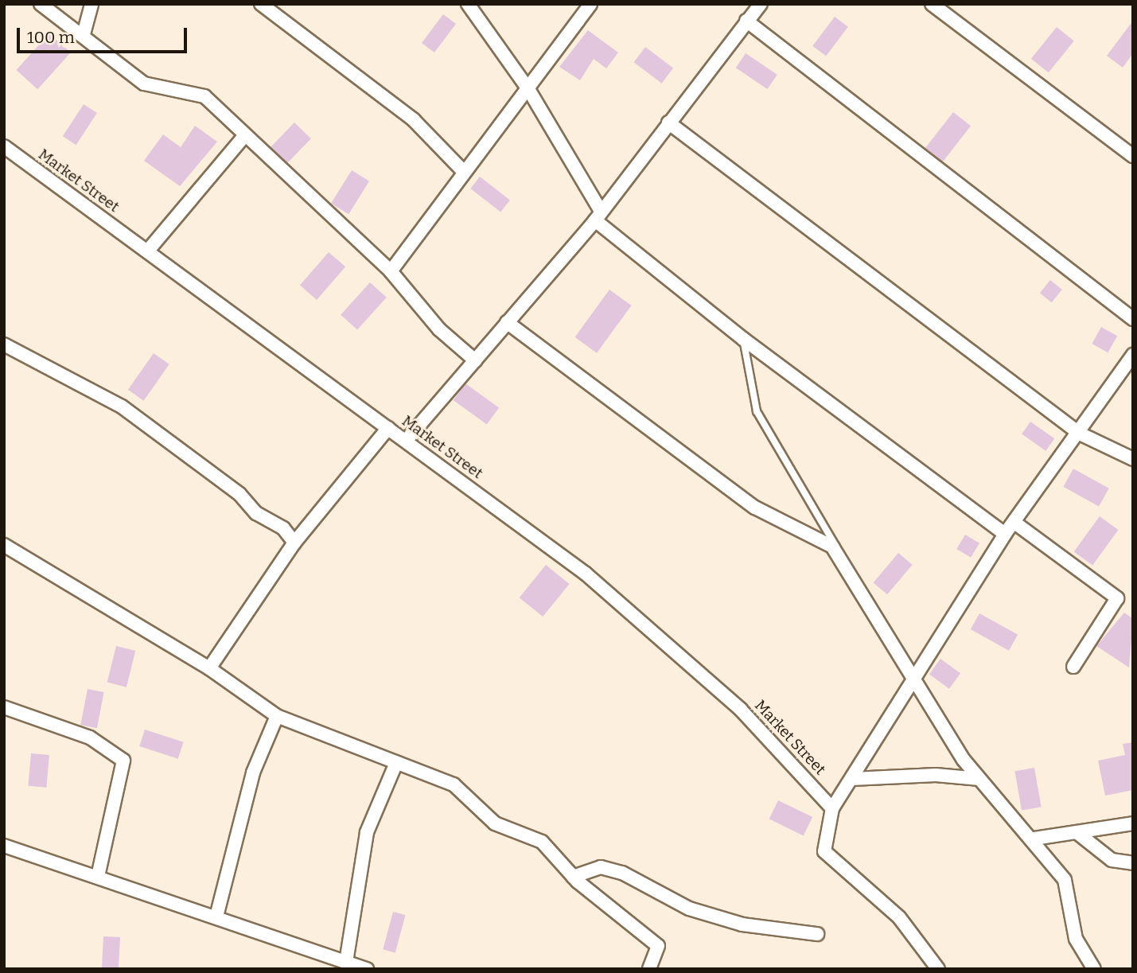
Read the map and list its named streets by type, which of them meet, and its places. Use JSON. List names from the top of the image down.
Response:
{
  "streets": {
    "street": ["Market Street"]
  },
  "scale_bar": "100 m"
}
